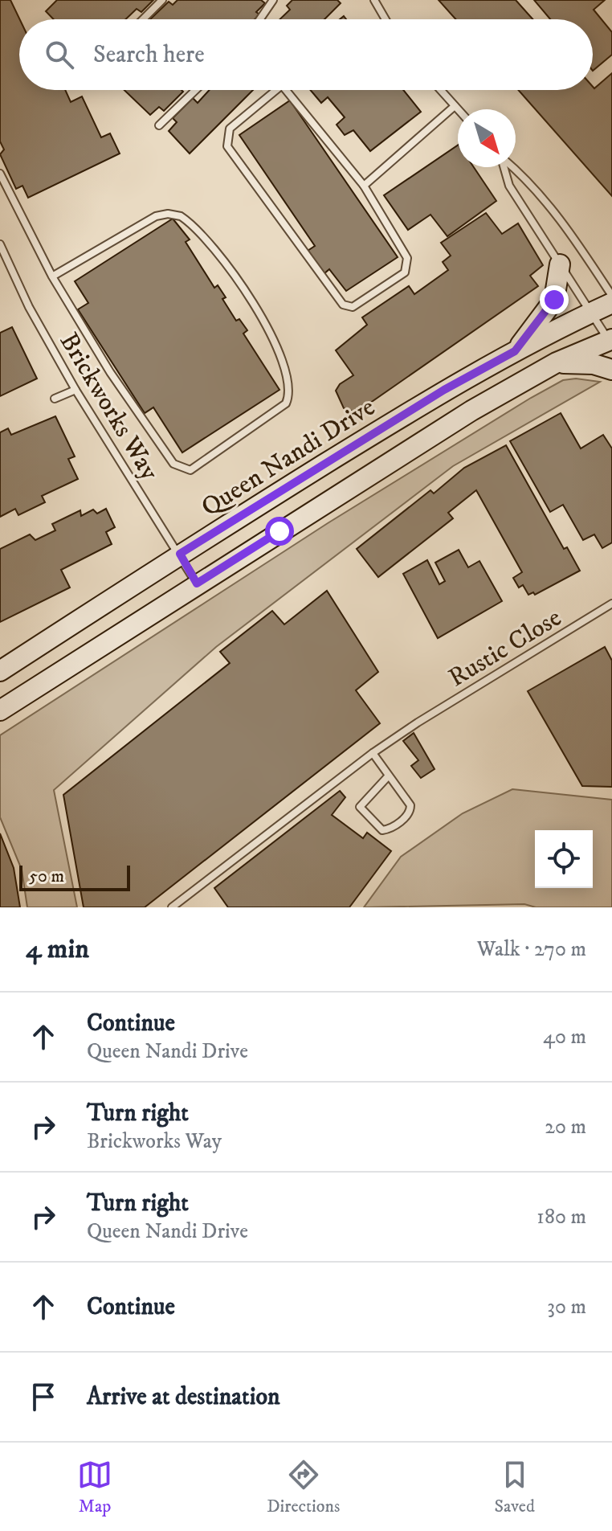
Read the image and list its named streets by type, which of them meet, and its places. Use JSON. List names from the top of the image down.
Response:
{
  "streets": {
    "main road": ["Queen Nandi Drive"],
    "lane": ["Brickworks Way", "Rustic Close"]
  },
  "crossings": [
    ["Brickworks Way", "Queen Nandi Drive"]
  ],
  "scale_bar": "50 m",
  "north": "bottom right",
  "page": {
    "search": "Search here",
    "scale": "50 m",
    "heading": ["4 min", "Walk · 270 m"],
    "list": [
      ["Continue", "Queen Nandi Drive", "40 m"],
      ["Turn right", "Brickworks Way", "20 m"],
      ["Turn right", "Queen Nandi Drive", "180 m"],
      ["Continue", "30 m"],
      "Arrive at destination"
    ],
    "nav": ["Map", "Directions", "Saved"]
  }
}
